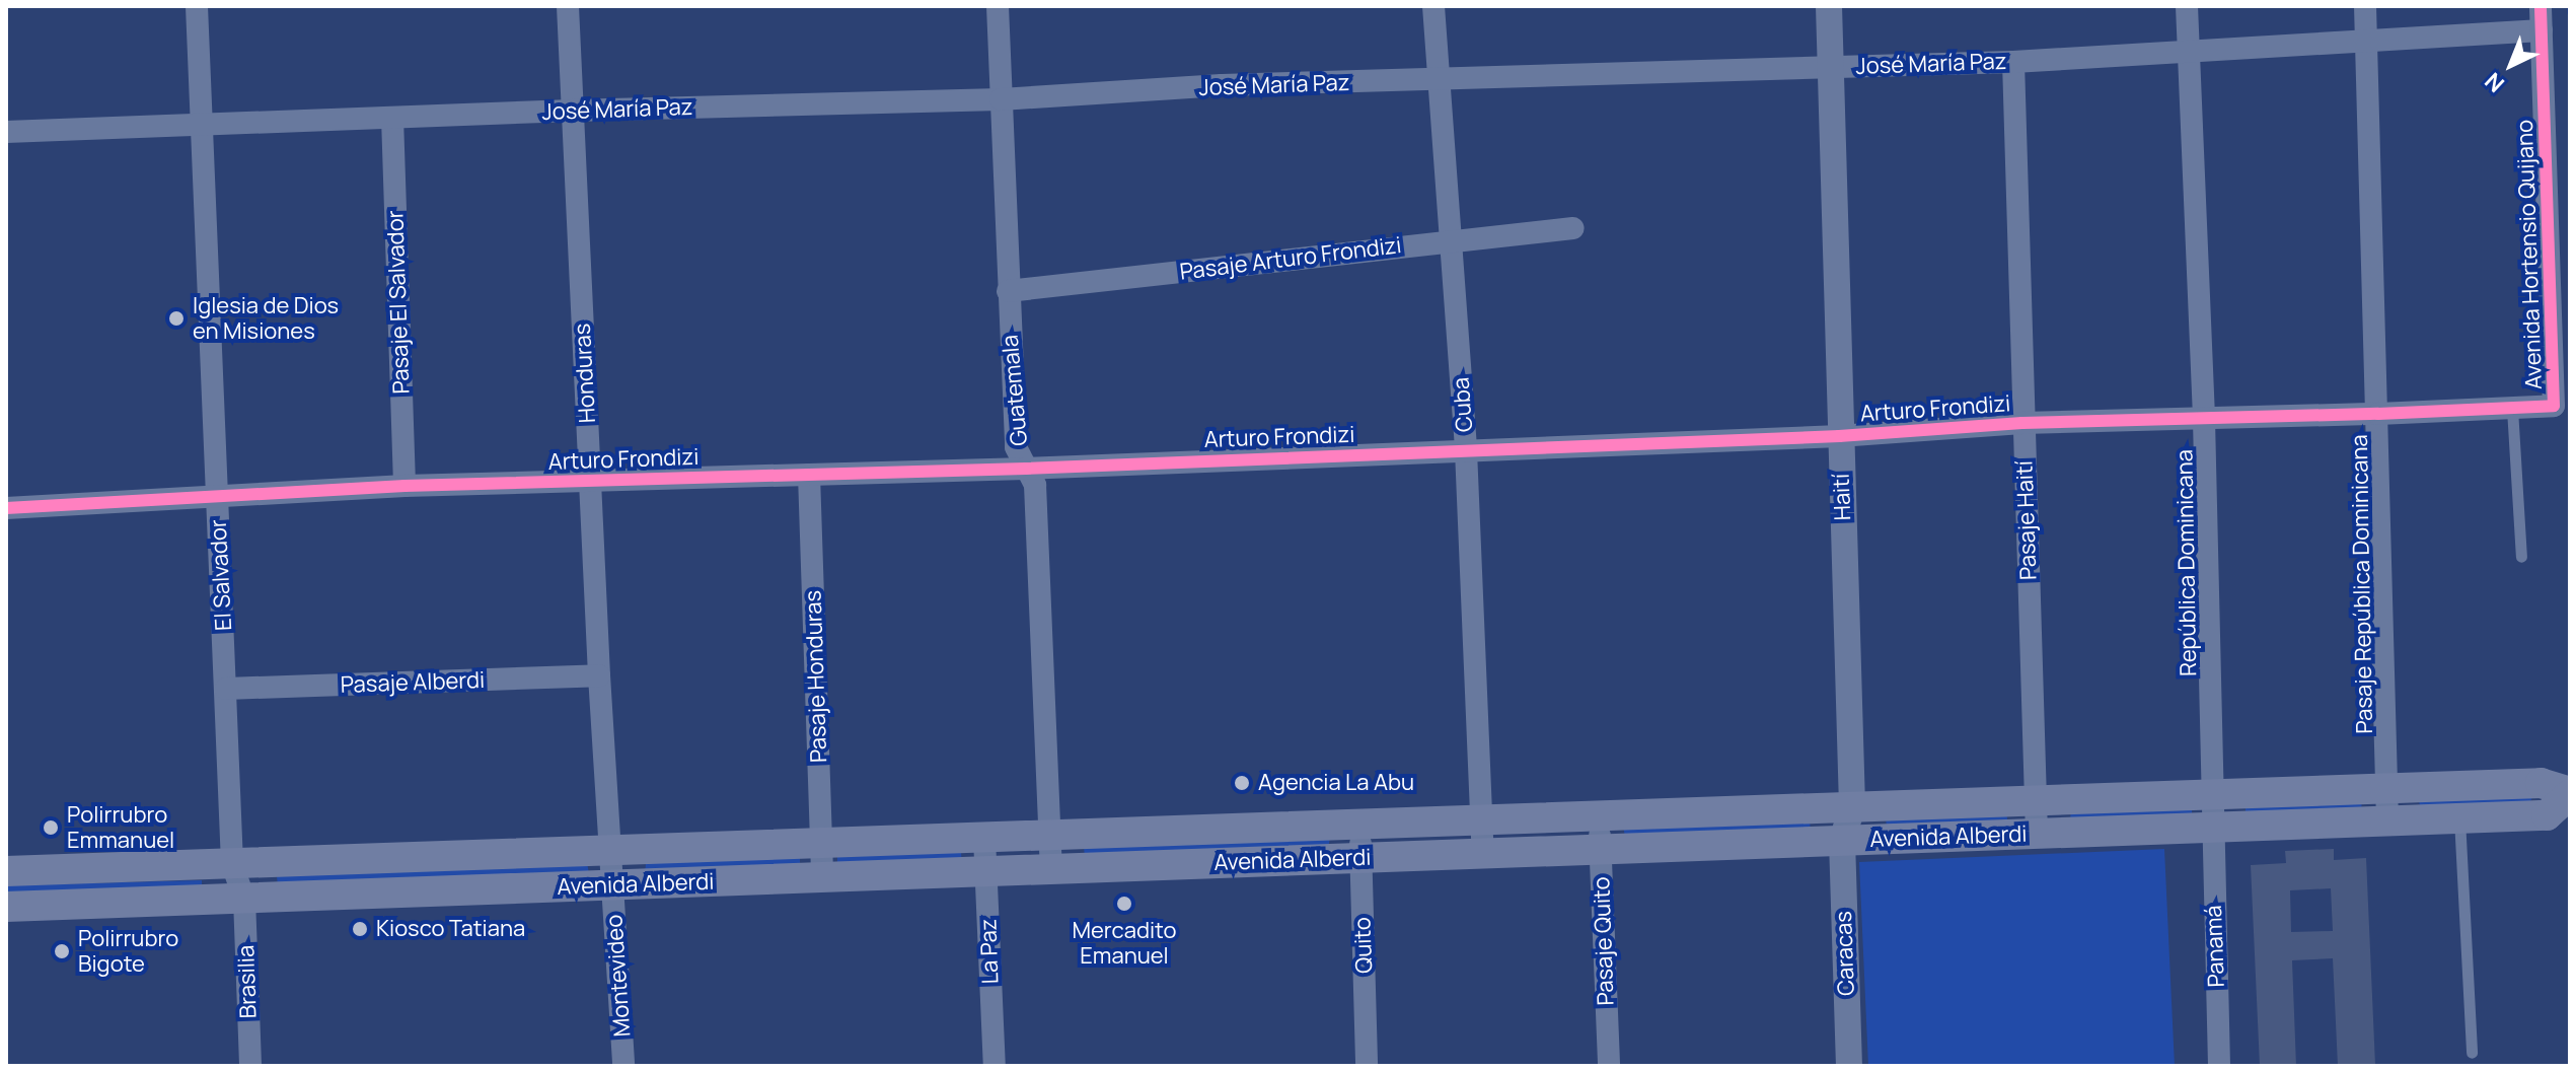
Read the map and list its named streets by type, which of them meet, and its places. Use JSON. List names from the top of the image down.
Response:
{
  "streets": {
    "main road": ["Avenida Alberdi"],
    "street": [
      "José María Paz",
      "Avenida Hortensio Quijano",
      "Pasaje Arturo Frondizi",
      "Pasaje El Salvador",
      "Honduras",
      "Guatemala",
      "Cuba",
      "Arturo Frondizi",
      "Haití",
      "Pasaje Haití",
      "República Dominicana",
      "El Salvador",
      "Pasaje República Dominicana",
      "Pasaje Honduras",
      "Pasaje Alberdi",
      "Pasaje Quito",
      "Quito",
      "Panamá",
      "La Paz",
      "Caracas",
      "Montevideo",
      "Brasilia"
    ]
  },
  "crossings": [
    ["José María Paz", "Avenida Hortensio Quijano"],
    ["José María Paz", "Pasaje El Salvador"],
    ["José María Paz", "Honduras"],
    ["José María Paz", "Guatemala"],
    ["José María Paz", "Cuba"],
    ["José María Paz", "Haití"],
    ["José María Paz", "Pasaje Haití"],
    ["José María Paz", "República Dominicana"],
    ["José María Paz", "El Salvador"],
    ["José María Paz", "Pasaje República Dominicana"],
    ["Avenida Hortensio Quijano", "Arturo Frondizi"],
    ["Pasaje Arturo Frondizi", "Guatemala"],
    ["Pasaje Arturo Frondizi", "Cuba"],
    ["Pasaje El Salvador", "Arturo Frondizi"],
    ["Honduras", "Arturo Frondizi"],
    ["Honduras", "Pasaje Alberdi"],
    ["Honduras", "Avenida Alberdi"],
    ["Honduras", "Montevideo"],
    ["Guatemala", "Arturo Frondizi"],
    ["Guatemala", "Avenida Alberdi"],
    ["Cuba", "Arturo Frondizi"],
    ["Cuba", "Avenida Alberdi"],
    ["Arturo Frondizi", "Haití"],
    ["Arturo Frondizi", "Pasaje Haití"],
    ["Arturo Frondizi", "República Dominicana"],
    ["Arturo Frondizi", "El Salvador"],
    ["Arturo Frondizi", "Pasaje República Dominicana"],
    ["Arturo Frondizi", "Pasaje Honduras"],
    ["Haití", "Avenida Alberdi"],
    ["Haití", "Caracas"],
    ["Pasaje Haití", "Avenida Alberdi"],
    ["República Dominicana", "Avenida Alberdi"],
    ["República Dominicana", "Panamá"],
    ["El Salvador", "Pasaje Alberdi"],
    ["El Salvador", "Avenida Alberdi"],
    ["El Salvador", "Brasilia"],
    ["Pasaje República Dominicana", "Avenida Alberdi"],
    ["Pasaje Honduras", "Avenida Alberdi"],
    ["Avenida Alberdi", "Pasaje Quito"],
    ["Avenida Alberdi", "Quito"],
    ["Avenida Alberdi", "Panamá"],
    ["Avenida Alberdi", "La Paz"],
    ["Avenida Alberdi", "Caracas"],
    ["Avenida Alberdi", "Montevideo"],
    ["Avenida Alberdi", "Brasilia"]
  ],
  "places": [
    "Iglesia de Dios en Misiones",
    "Agencia La Abu",
    "Polirrubro Emmanuel",
    "Mercadito Emanuel",
    "Kiosco Tatiana",
    "Polirrubro Bigote"
  ],
  "north": "bottom left"
}
